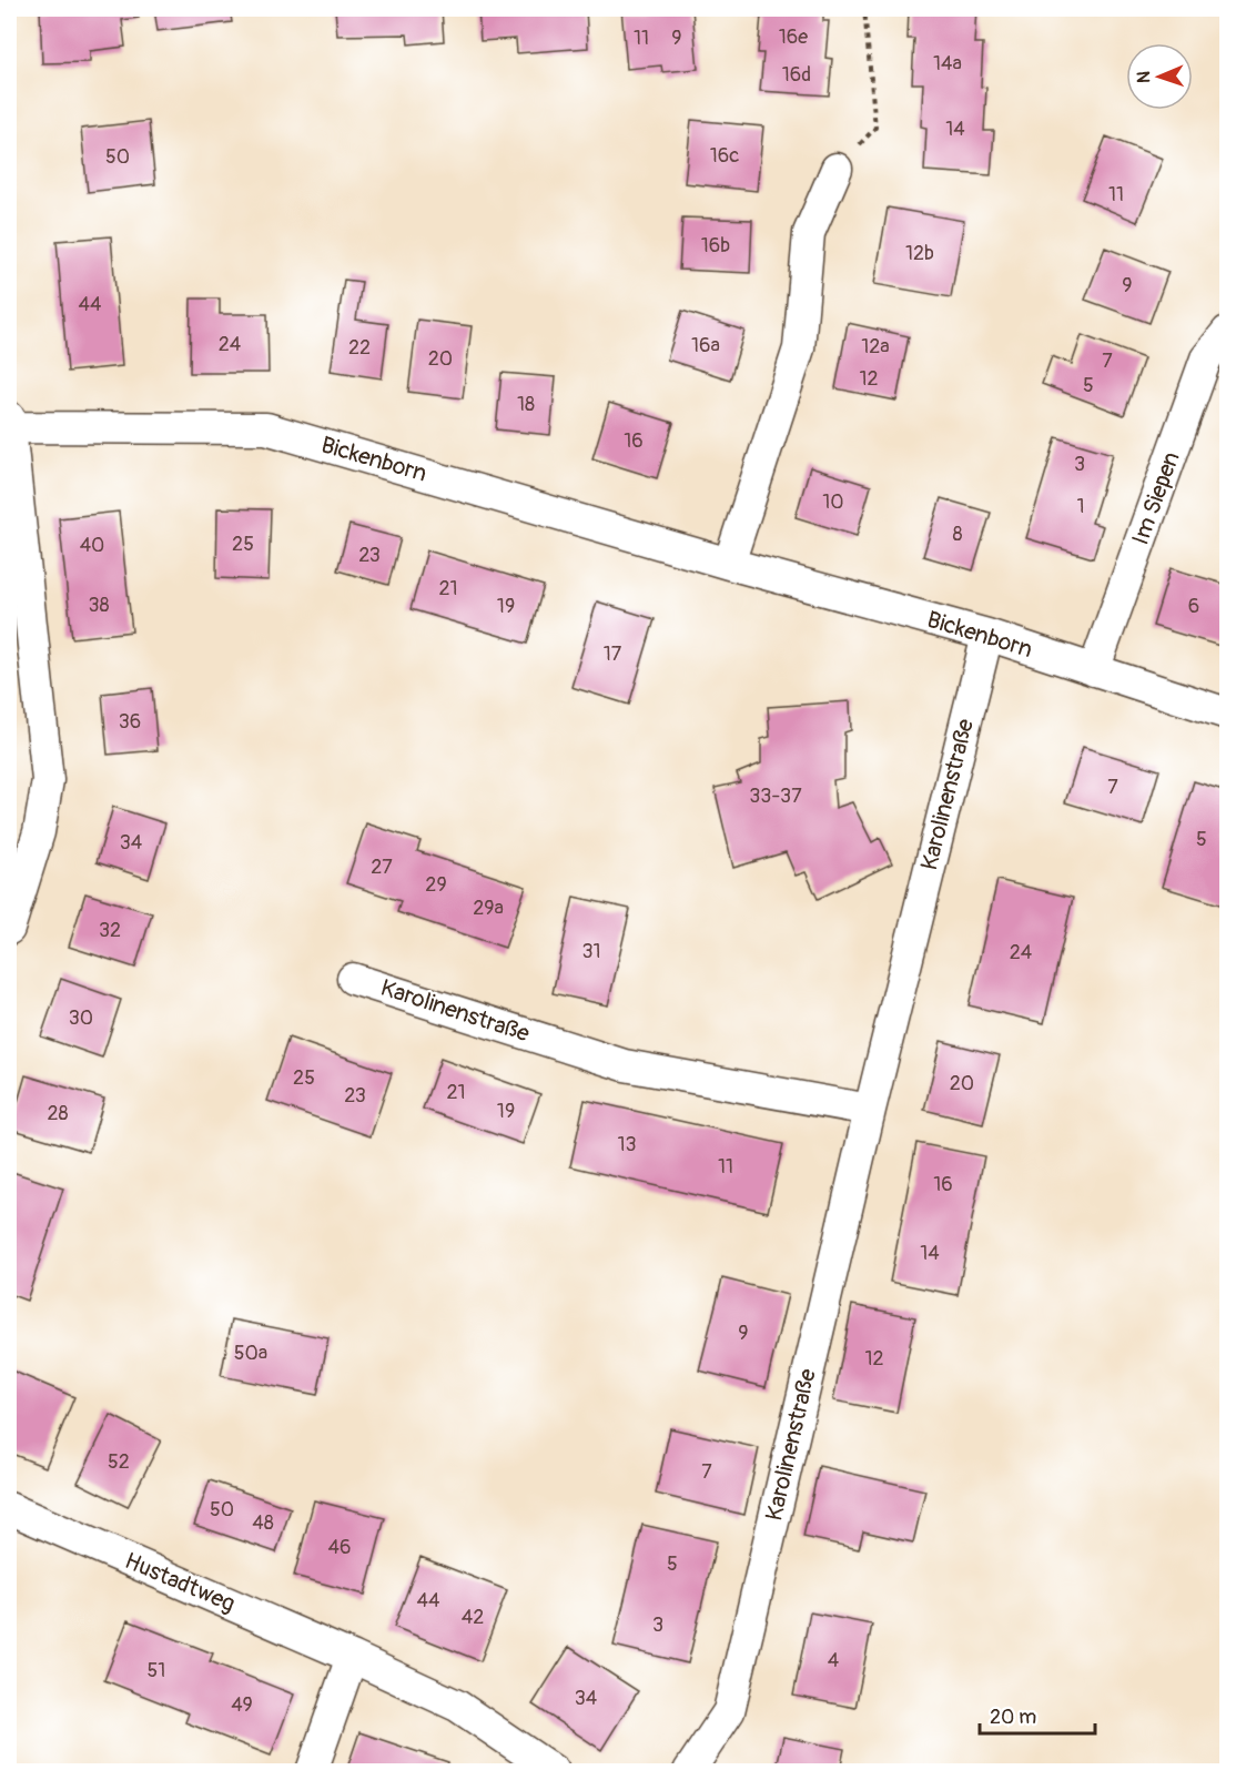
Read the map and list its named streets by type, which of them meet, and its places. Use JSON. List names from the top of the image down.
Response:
{
  "streets": {
    "street": [
      "Bickenborn",
      "Im Siepen",
      "Karolinenstraße",
      "Hustadtweg"
    ]
  },
  "crossings": [
    ["Bickenborn", "Im Siepen"],
    ["Bickenborn", "Karolinenstraße"]
  ],
  "house_numbers": [
    "16e",
    "11",
    "9",
    "14a",
    "16d",
    "14",
    "16c",
    "50",
    "11",
    "16b",
    "12b",
    "9",
    "44",
    "24",
    "16a",
    "12a",
    "22",
    "20",
    "7",
    "12",
    "5",
    "18",
    "16",
    "3",
    "10",
    "1",
    "8",
    "25",
    "40",
    "23",
    "21",
    "38",
    "19",
    "6",
    "17",
    "36",
    "7",
    "33-37",
    "5",
    "34",
    "27",
    "29",
    "29a",
    "32",
    "31",
    "24",
    "30",
    "25",
    "20",
    "21",
    "23",
    "19",
    "28",
    "13",
    "11",
    "16",
    "14",
    "9",
    "50a",
    "12",
    "52",
    "7",
    "50",
    "48",
    "46",
    "5",
    "44",
    "42",
    "3",
    "4",
    "51",
    "34",
    "49"
  ],
  "scale_bar": "20 m",
  "north": "left"
}
